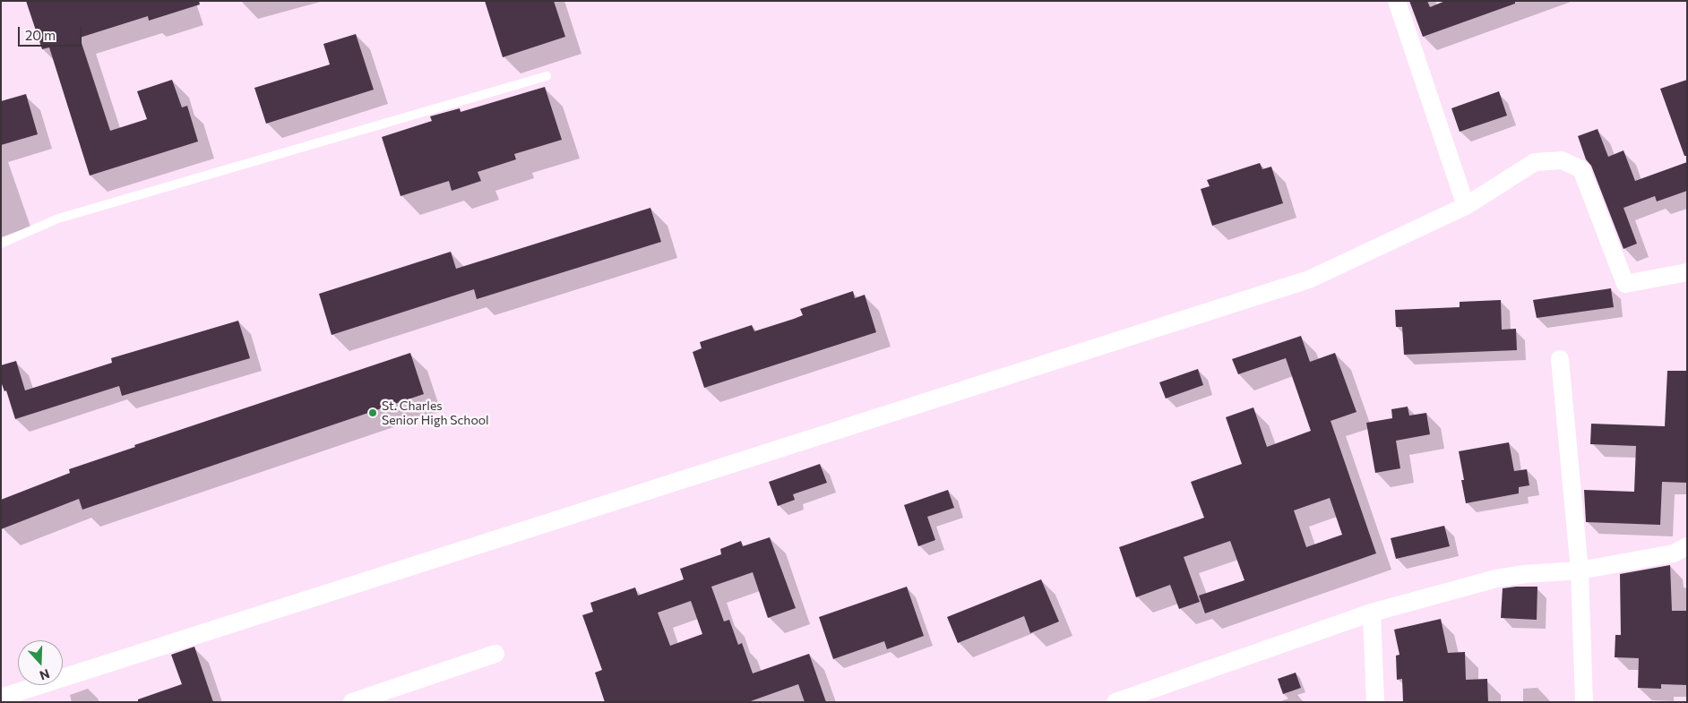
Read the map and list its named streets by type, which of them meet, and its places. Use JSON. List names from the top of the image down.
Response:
{
  "places": ["St. Charles Senior High School"],
  "scale_bar": "20 m",
  "north": "bottom"
}
